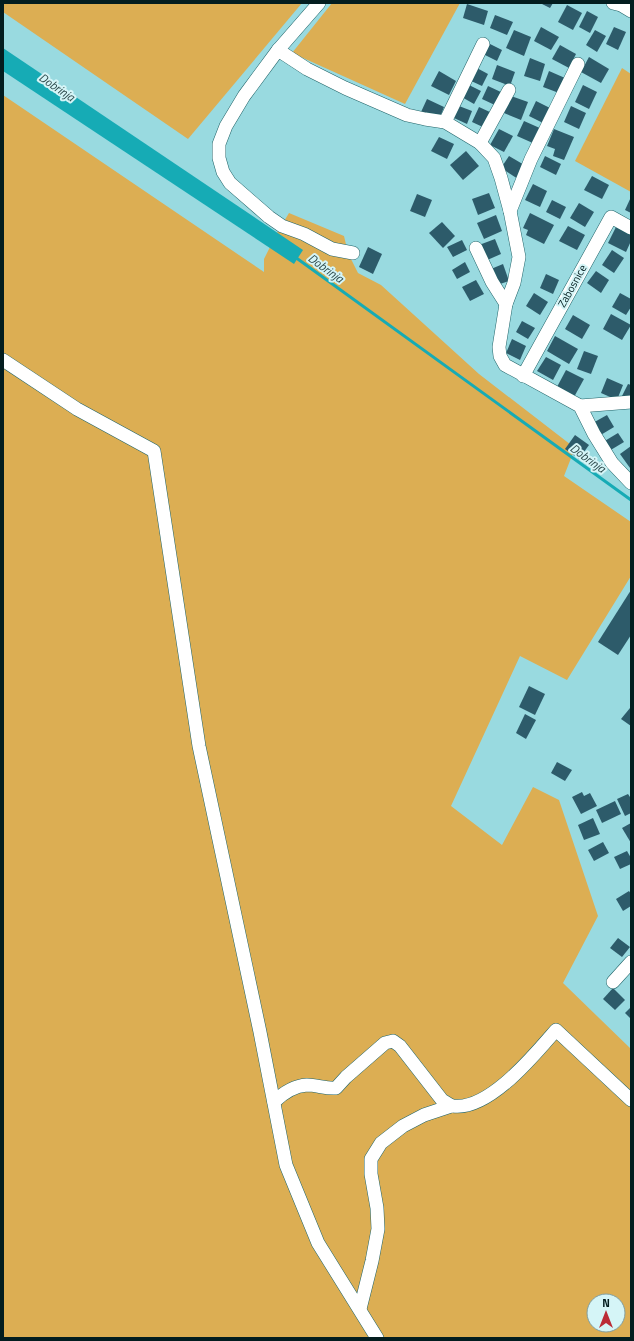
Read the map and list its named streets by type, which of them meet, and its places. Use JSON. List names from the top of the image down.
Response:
{
  "streets": {
    "street": ["Zabosnice"]
  },
  "water": ["Dobrinja"],
  "north": "top"
}
